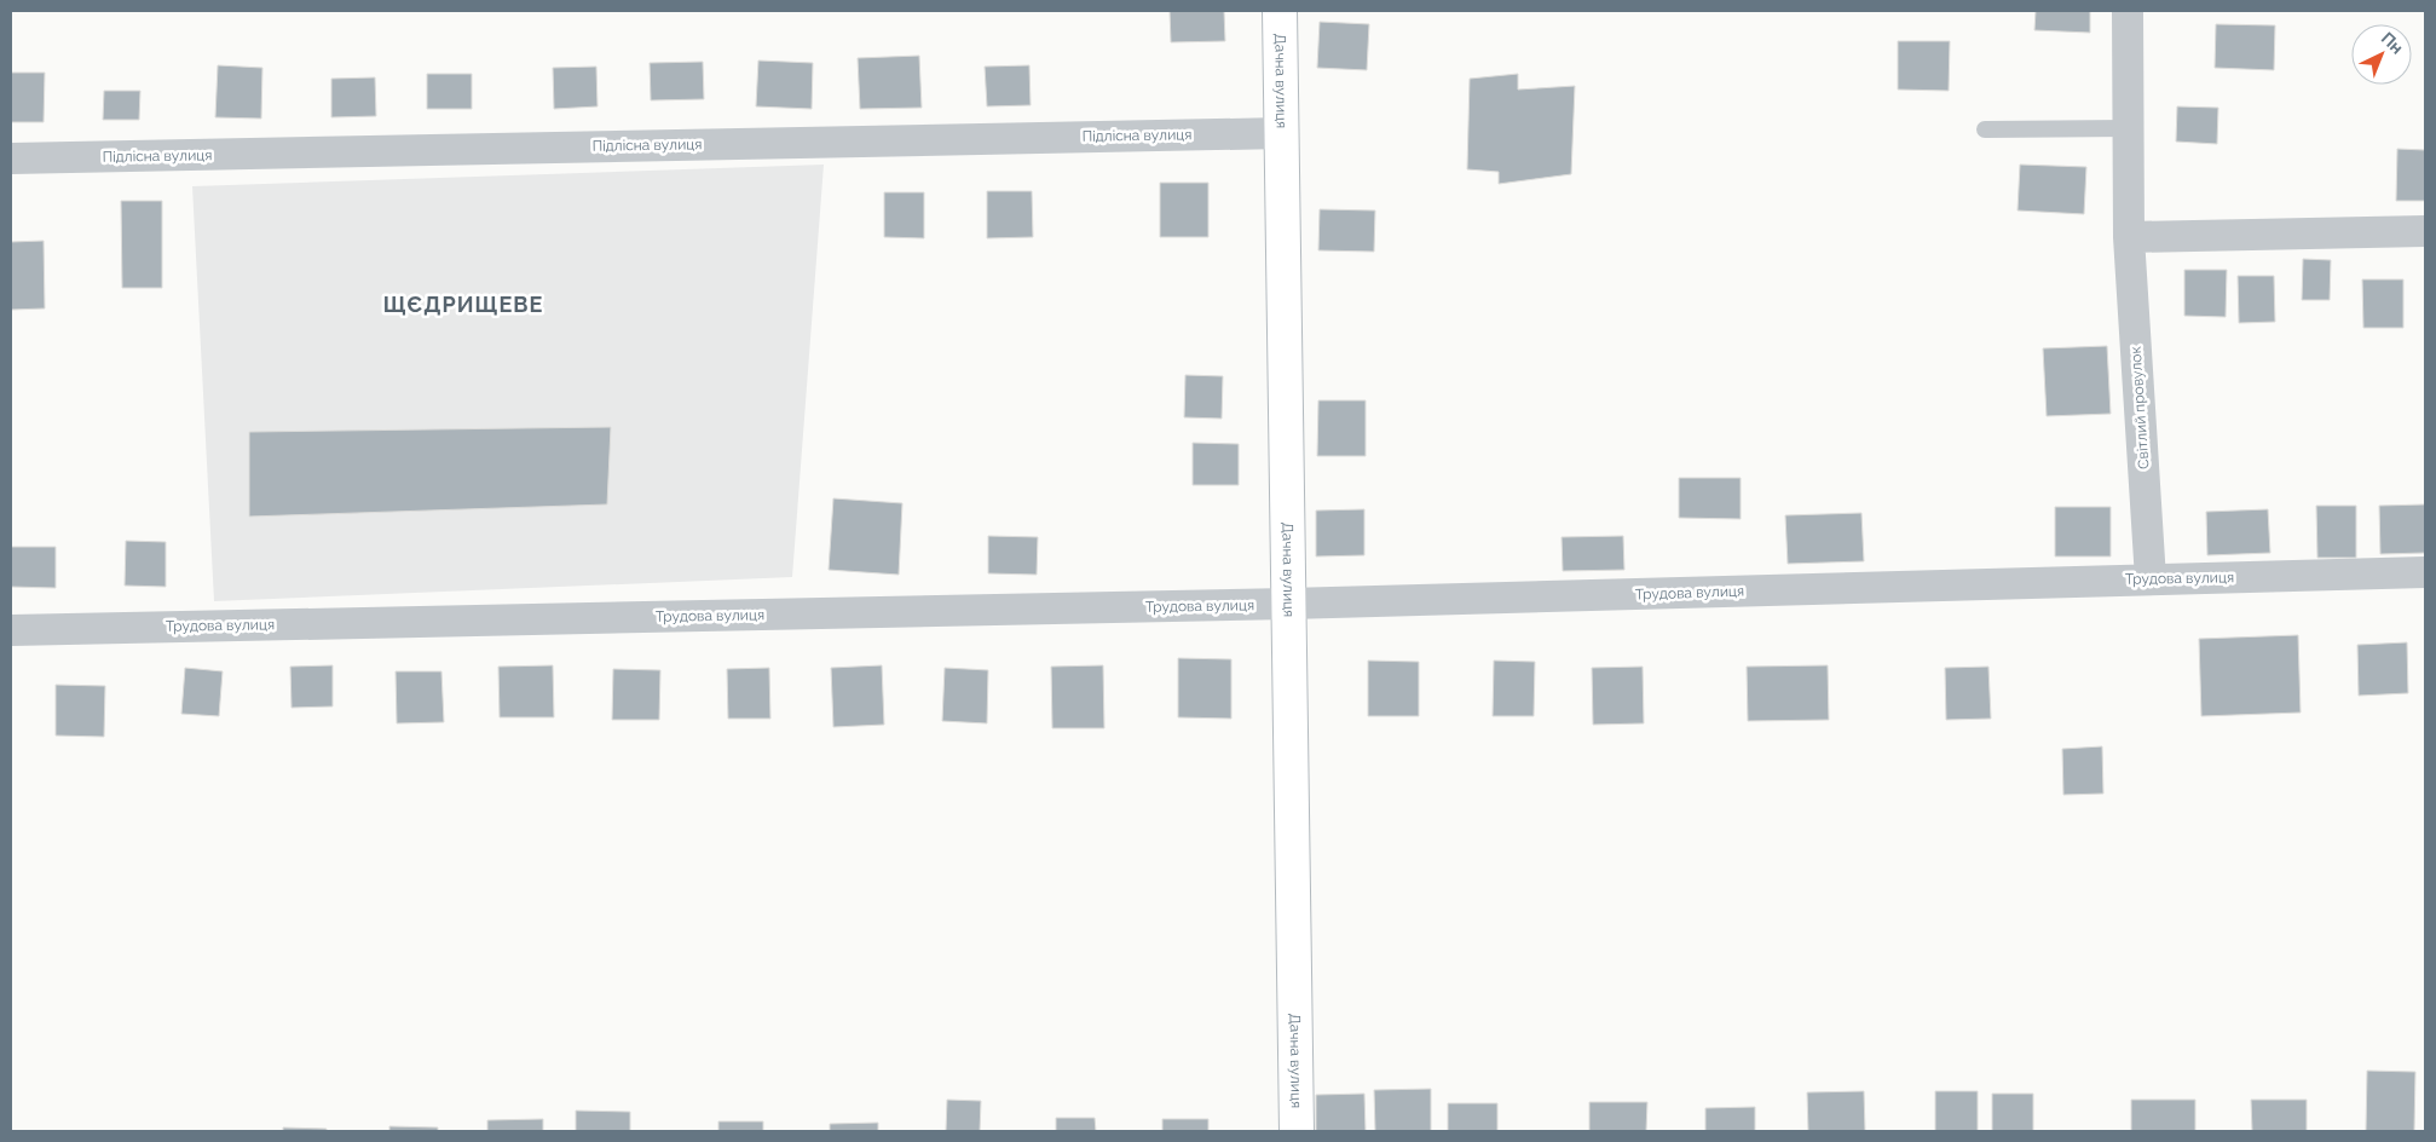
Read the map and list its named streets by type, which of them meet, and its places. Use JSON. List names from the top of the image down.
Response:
{
  "streets": {
    "street": [
      "Дачна вулиця",
      "Підлісна вулиця",
      "Світлий провулок",
      "Трудова вулиця"
    ]
  },
  "crossings": [
    ["Дачна вулиця", "Підлісна вулиця"],
    ["Дачна вулиця", "Трудова вулиця"],
    ["Світлий провулок", "Трудова вулиця"]
  ],
  "districts": ["ЩЄДРИЩЕВЕ"],
  "north": "top right"
}
